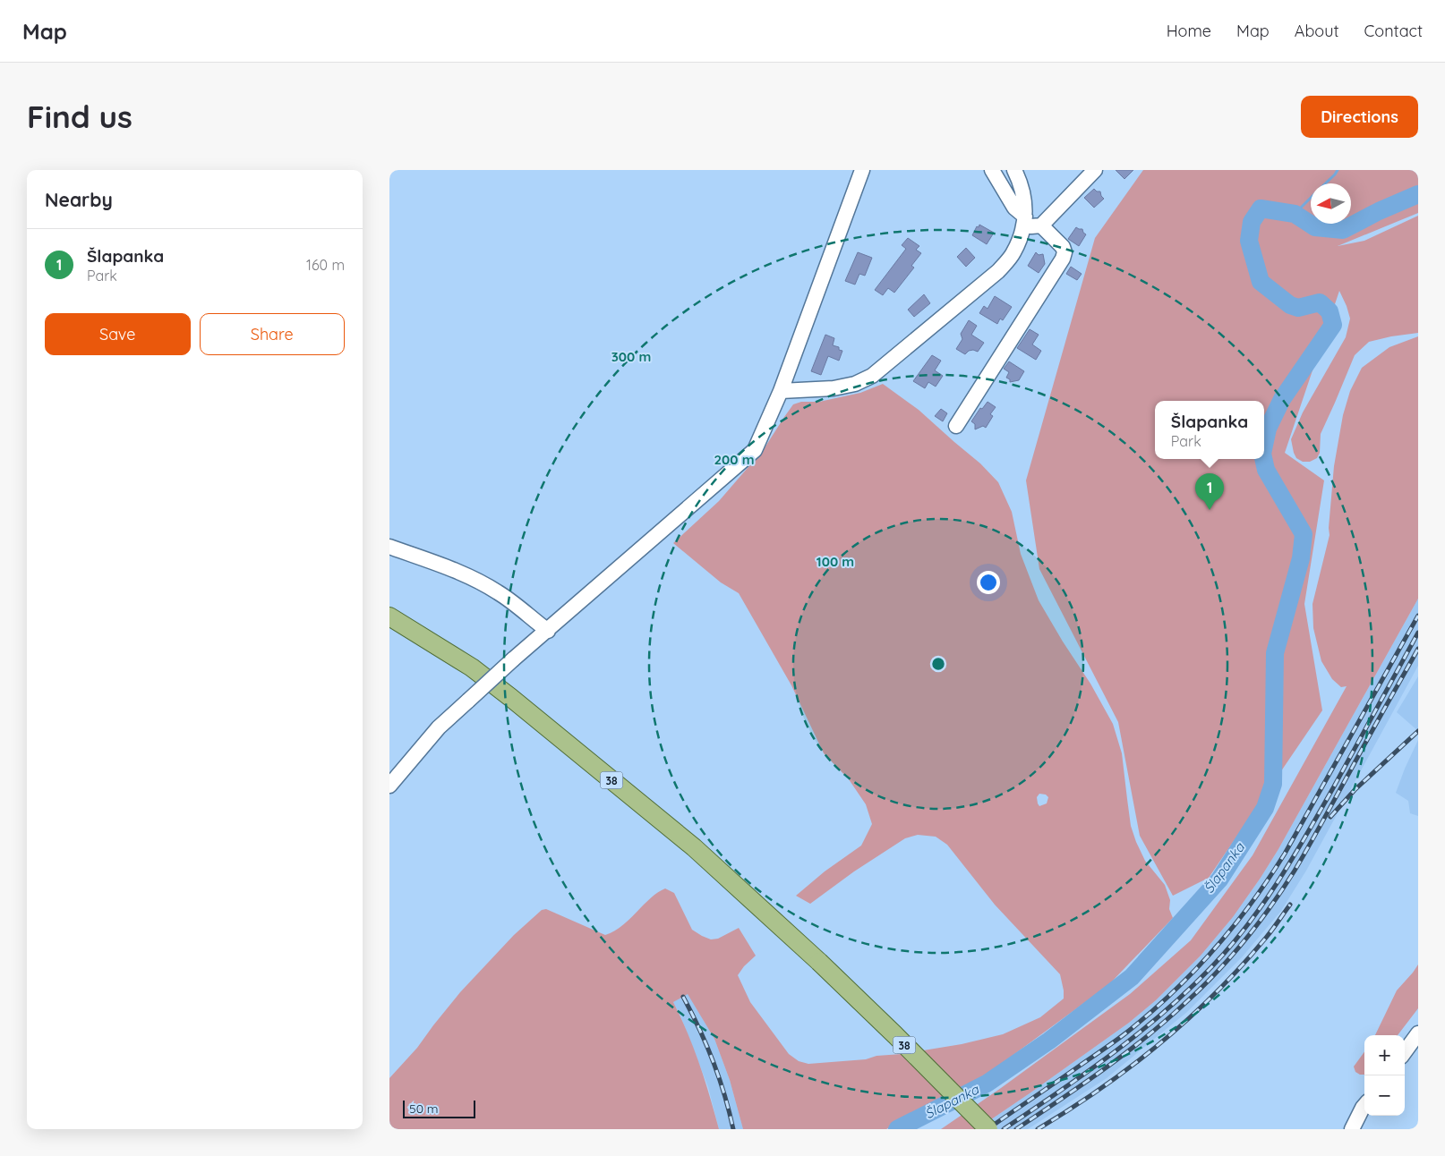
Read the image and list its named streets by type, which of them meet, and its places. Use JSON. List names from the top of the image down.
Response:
{
  "streets": {
    "main road": ["38"]
  },
  "water": ["Šlapanka"],
  "scale_bar": "50 m",
  "north": "left",
  "page": {
    "header": "Map",
    "nav": [
      "Home",
      "Map",
      "About",
      "Contact"
    ],
    "buttons": [
      "Directions",
      ["Save", "Share"]
    ],
    "title": "Find us",
    "heading": "Nearby",
    "list": [
      {
        "mark": "1",
        "name": "Šlapanka",
        "note": "Park",
        "value": "160 m"
      }
    ],
    "popup": ["Šlapanka", "Park"],
    "pins": "1",
    "map_buttons": ["+", "−"],
    "scale": "50 m"
  },
  "rings": ["300 m", "200 m", "100 m"]
}
